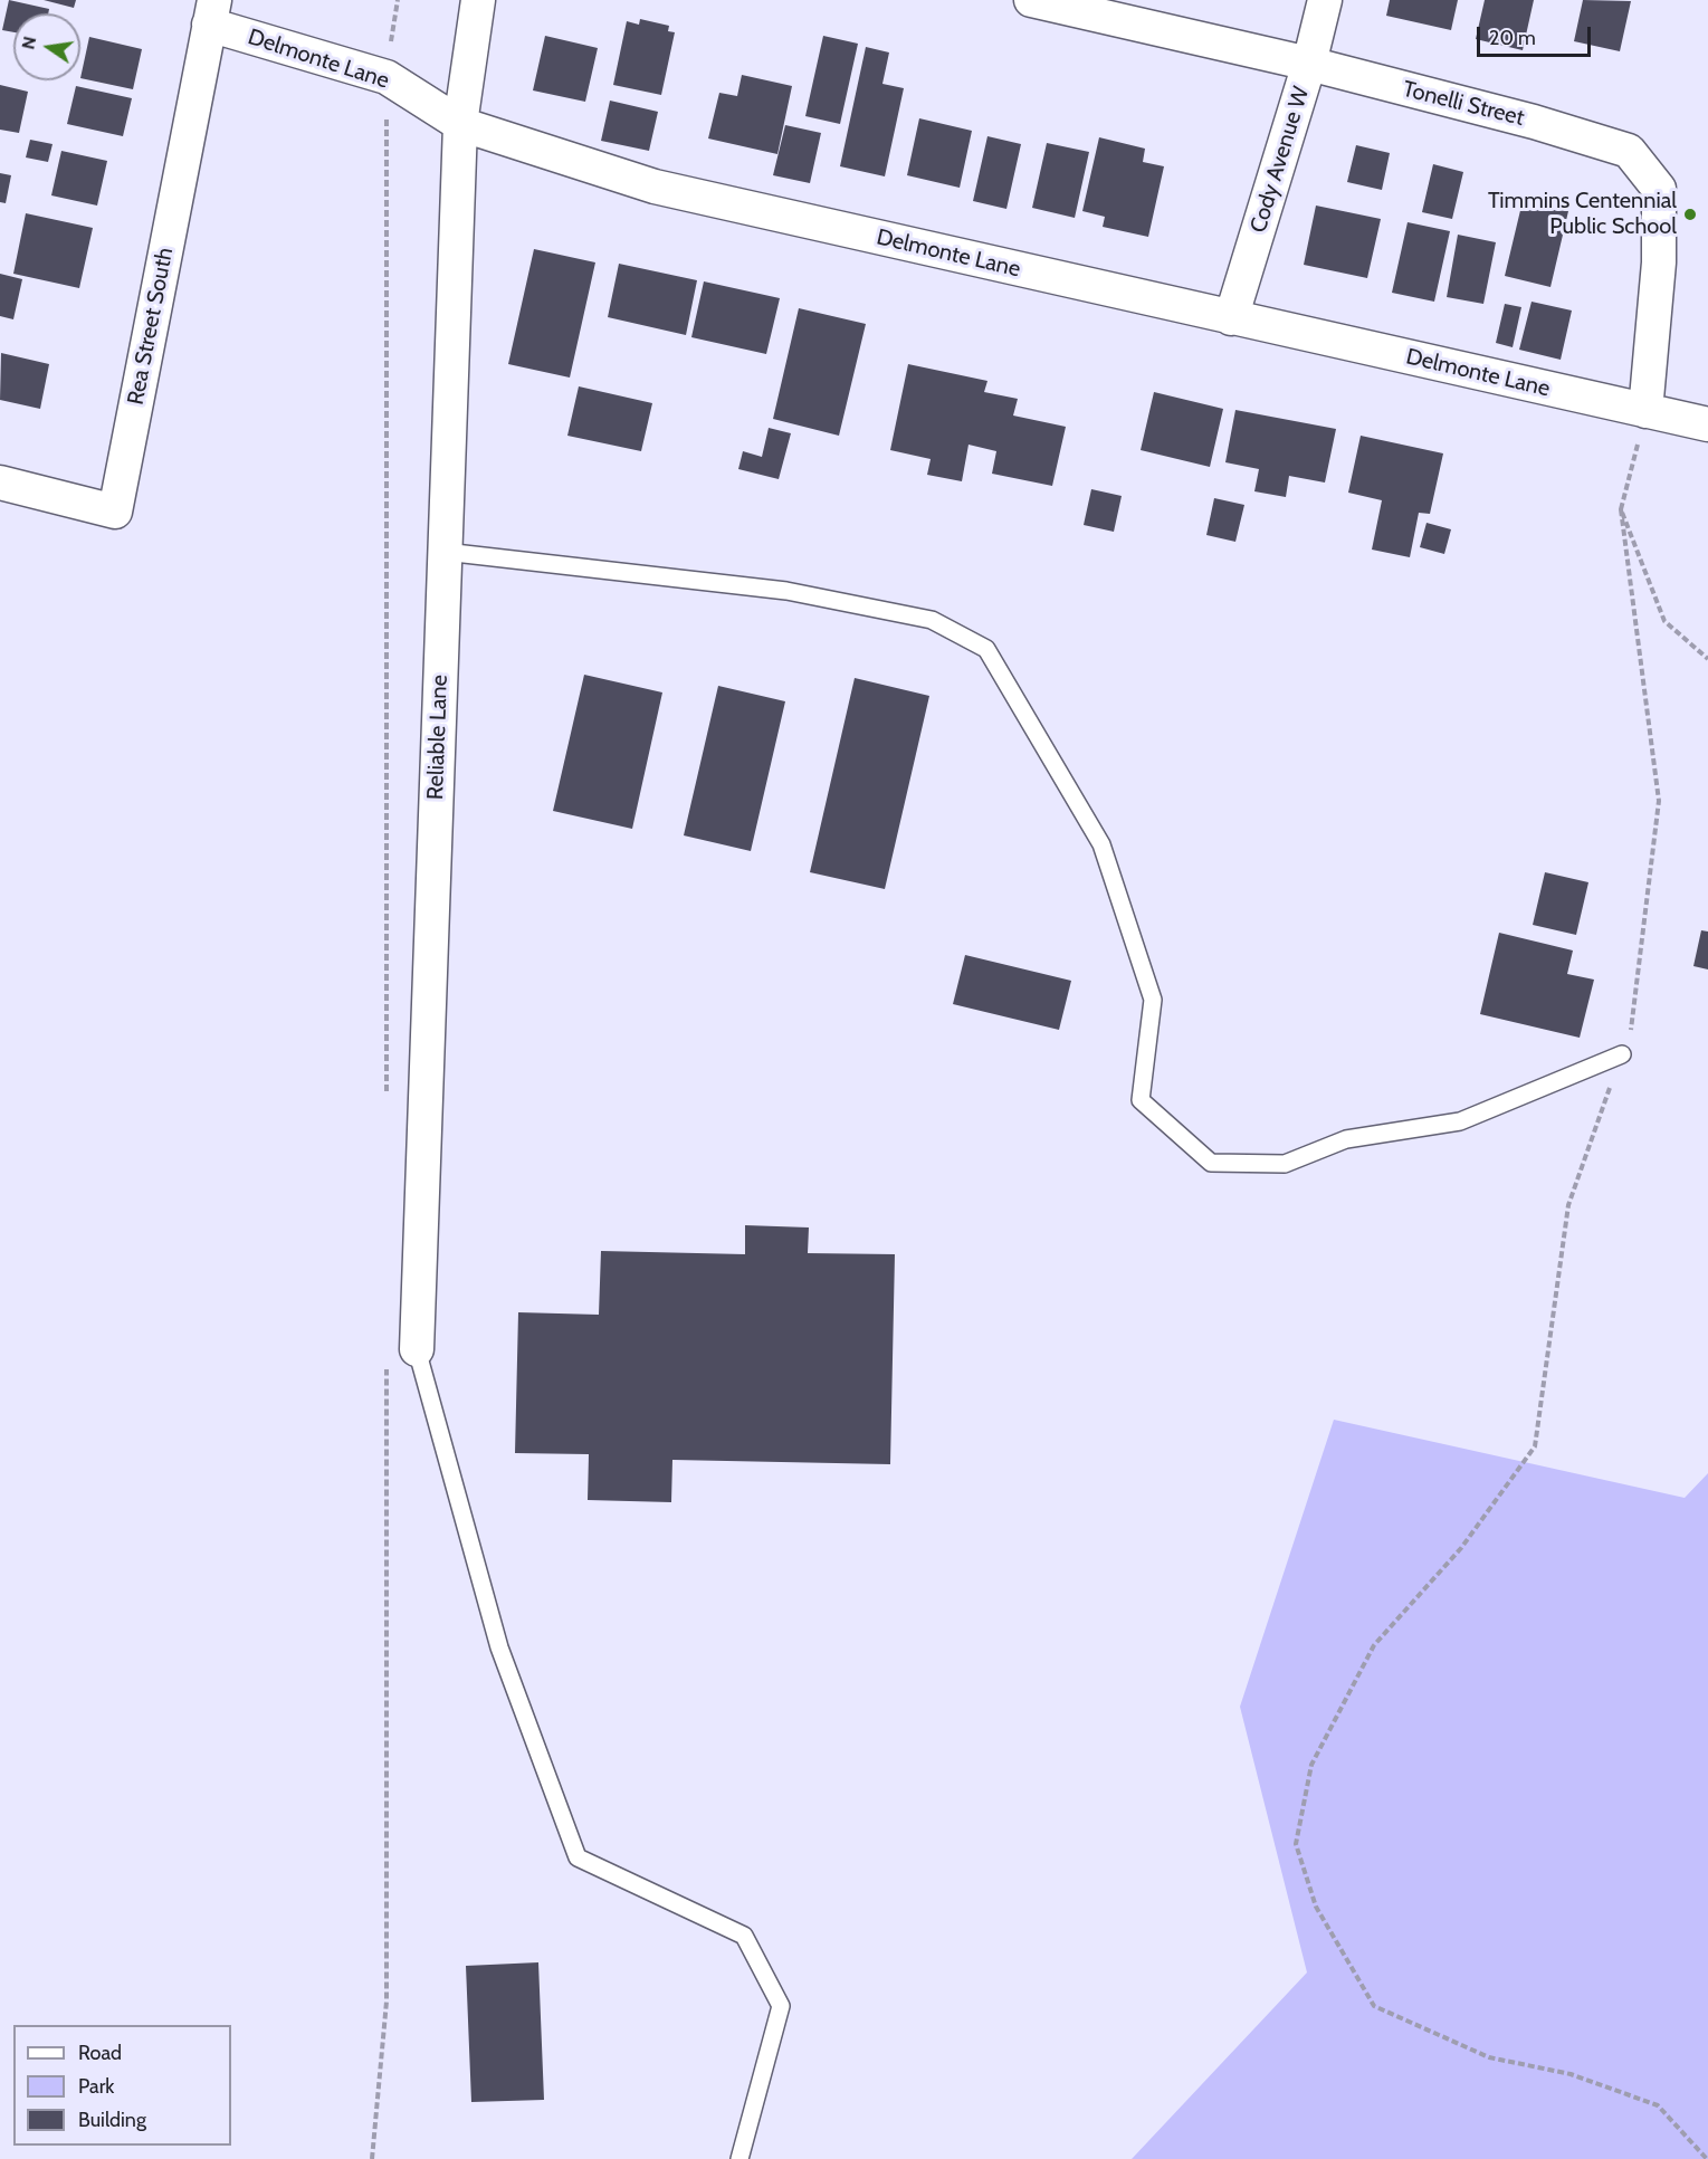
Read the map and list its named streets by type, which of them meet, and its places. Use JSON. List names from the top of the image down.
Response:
{
  "streets": {
    "street": [
      "Delmonte Lane",
      "Tonelli Street",
      "Cody Avenue W",
      "Rea Street South",
      "Reliable Lane"
    ]
  },
  "crossings": [
    ["Delmonte Lane", "Tonelli Street"],
    ["Delmonte Lane", "Cody Avenue W"],
    ["Delmonte Lane", "Rea Street South"],
    ["Delmonte Lane", "Reliable Lane"],
    ["Tonelli Street", "Cody Avenue W"]
  ],
  "places": ["Timmins Centennial Public School"],
  "legend": ["Road", "Park", "Building"],
  "scale_bar": "20 m",
  "north": "left"
}
